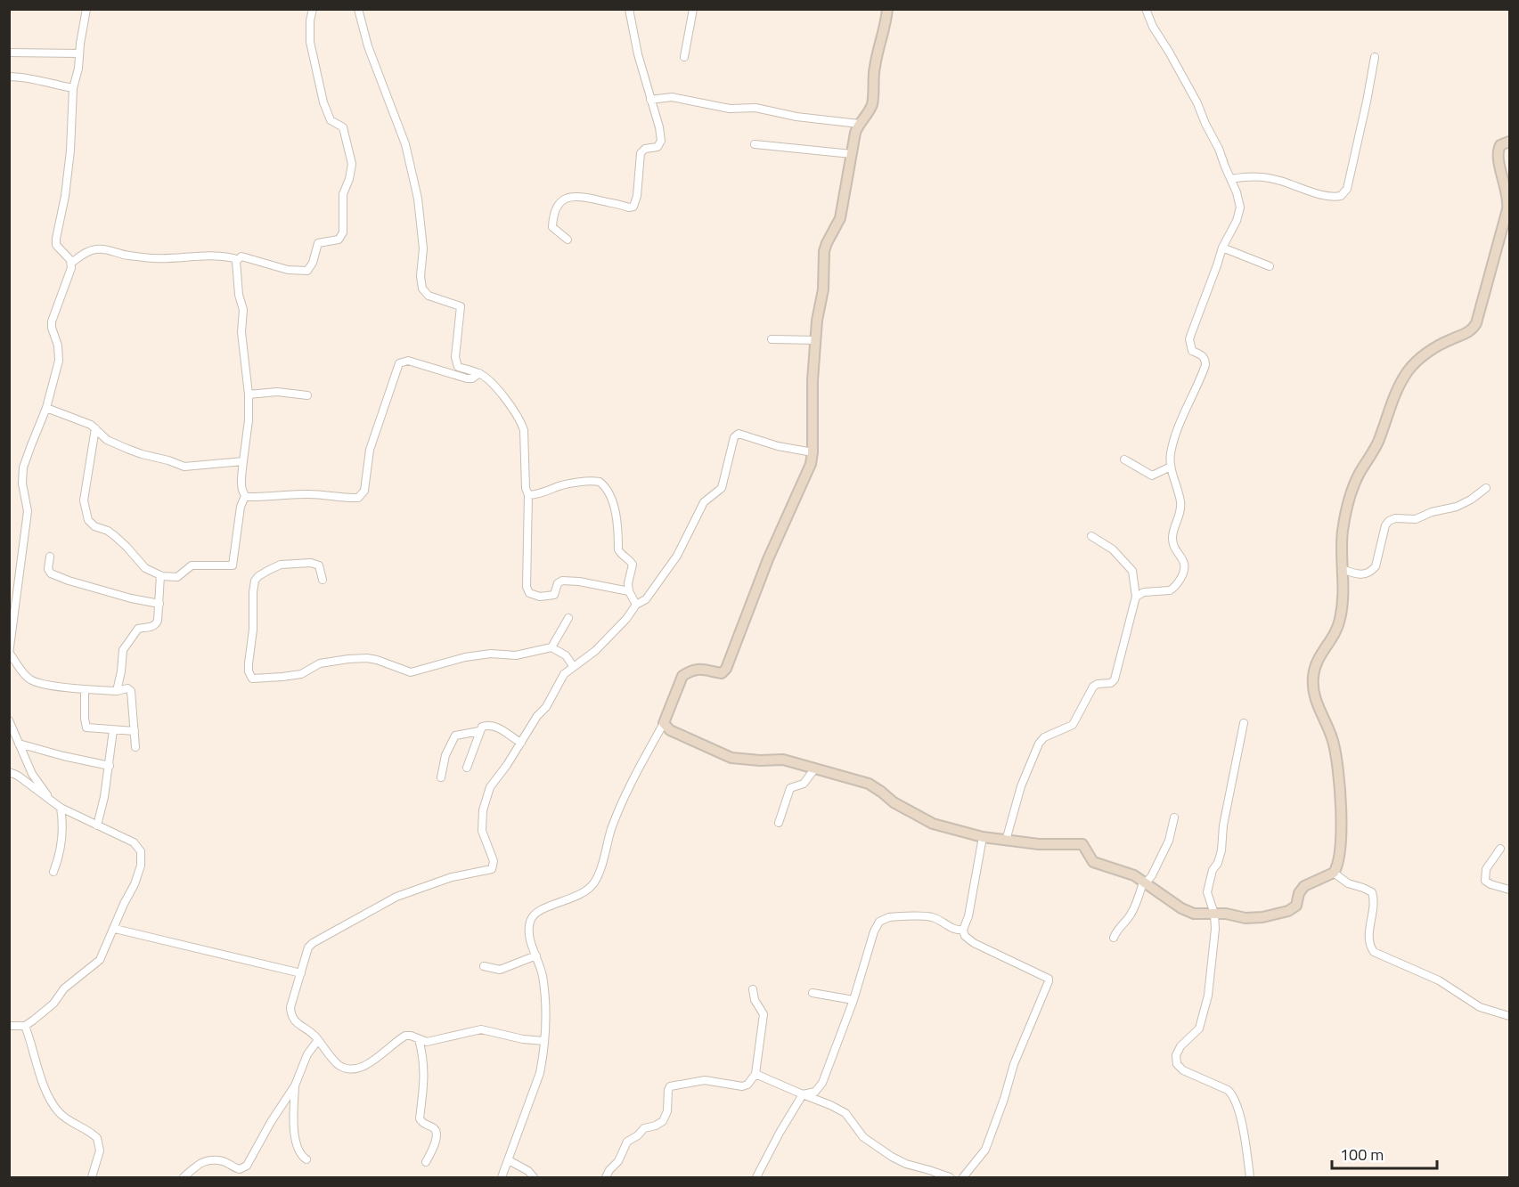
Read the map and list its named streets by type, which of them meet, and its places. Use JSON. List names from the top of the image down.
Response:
{
  "scale_bar": "100 m"
}
